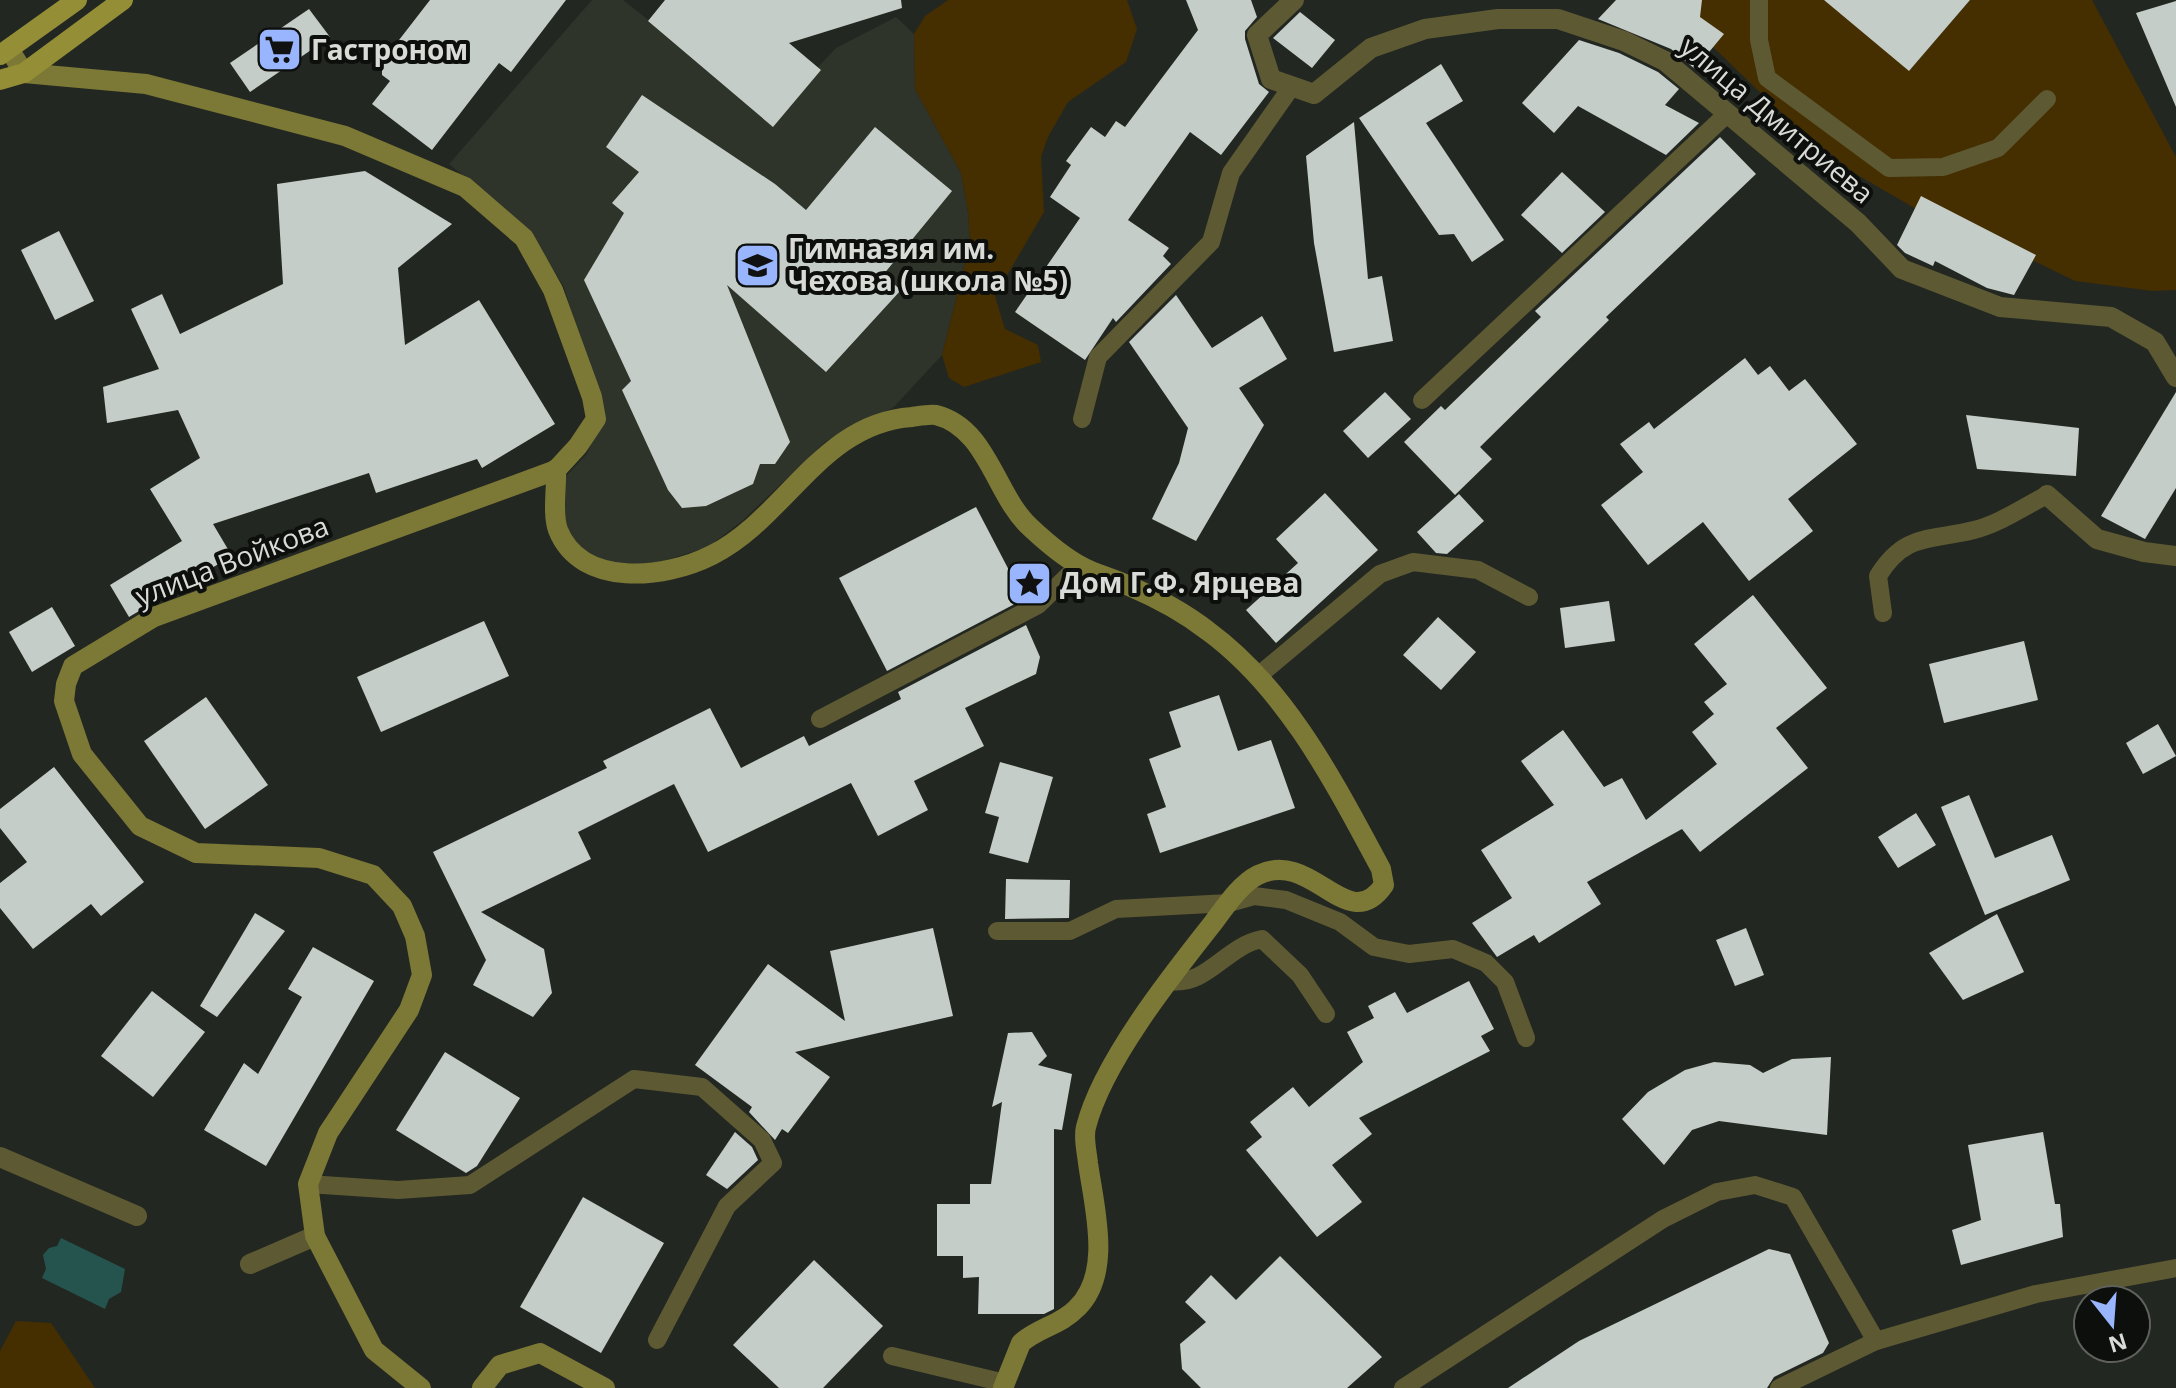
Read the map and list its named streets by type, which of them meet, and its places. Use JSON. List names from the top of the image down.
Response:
{
  "streets": {
    "street": ["улица Дмитриева", "улица Войкова"]
  },
  "places": {
    "supermarket": ["Гастроном"],
    "school or university": ["Гимназия им. Чехова (школа №5)"],
    "place": ["Дом Г.Ф. Ярцева"]
  },
  "north": "bottom"
}
